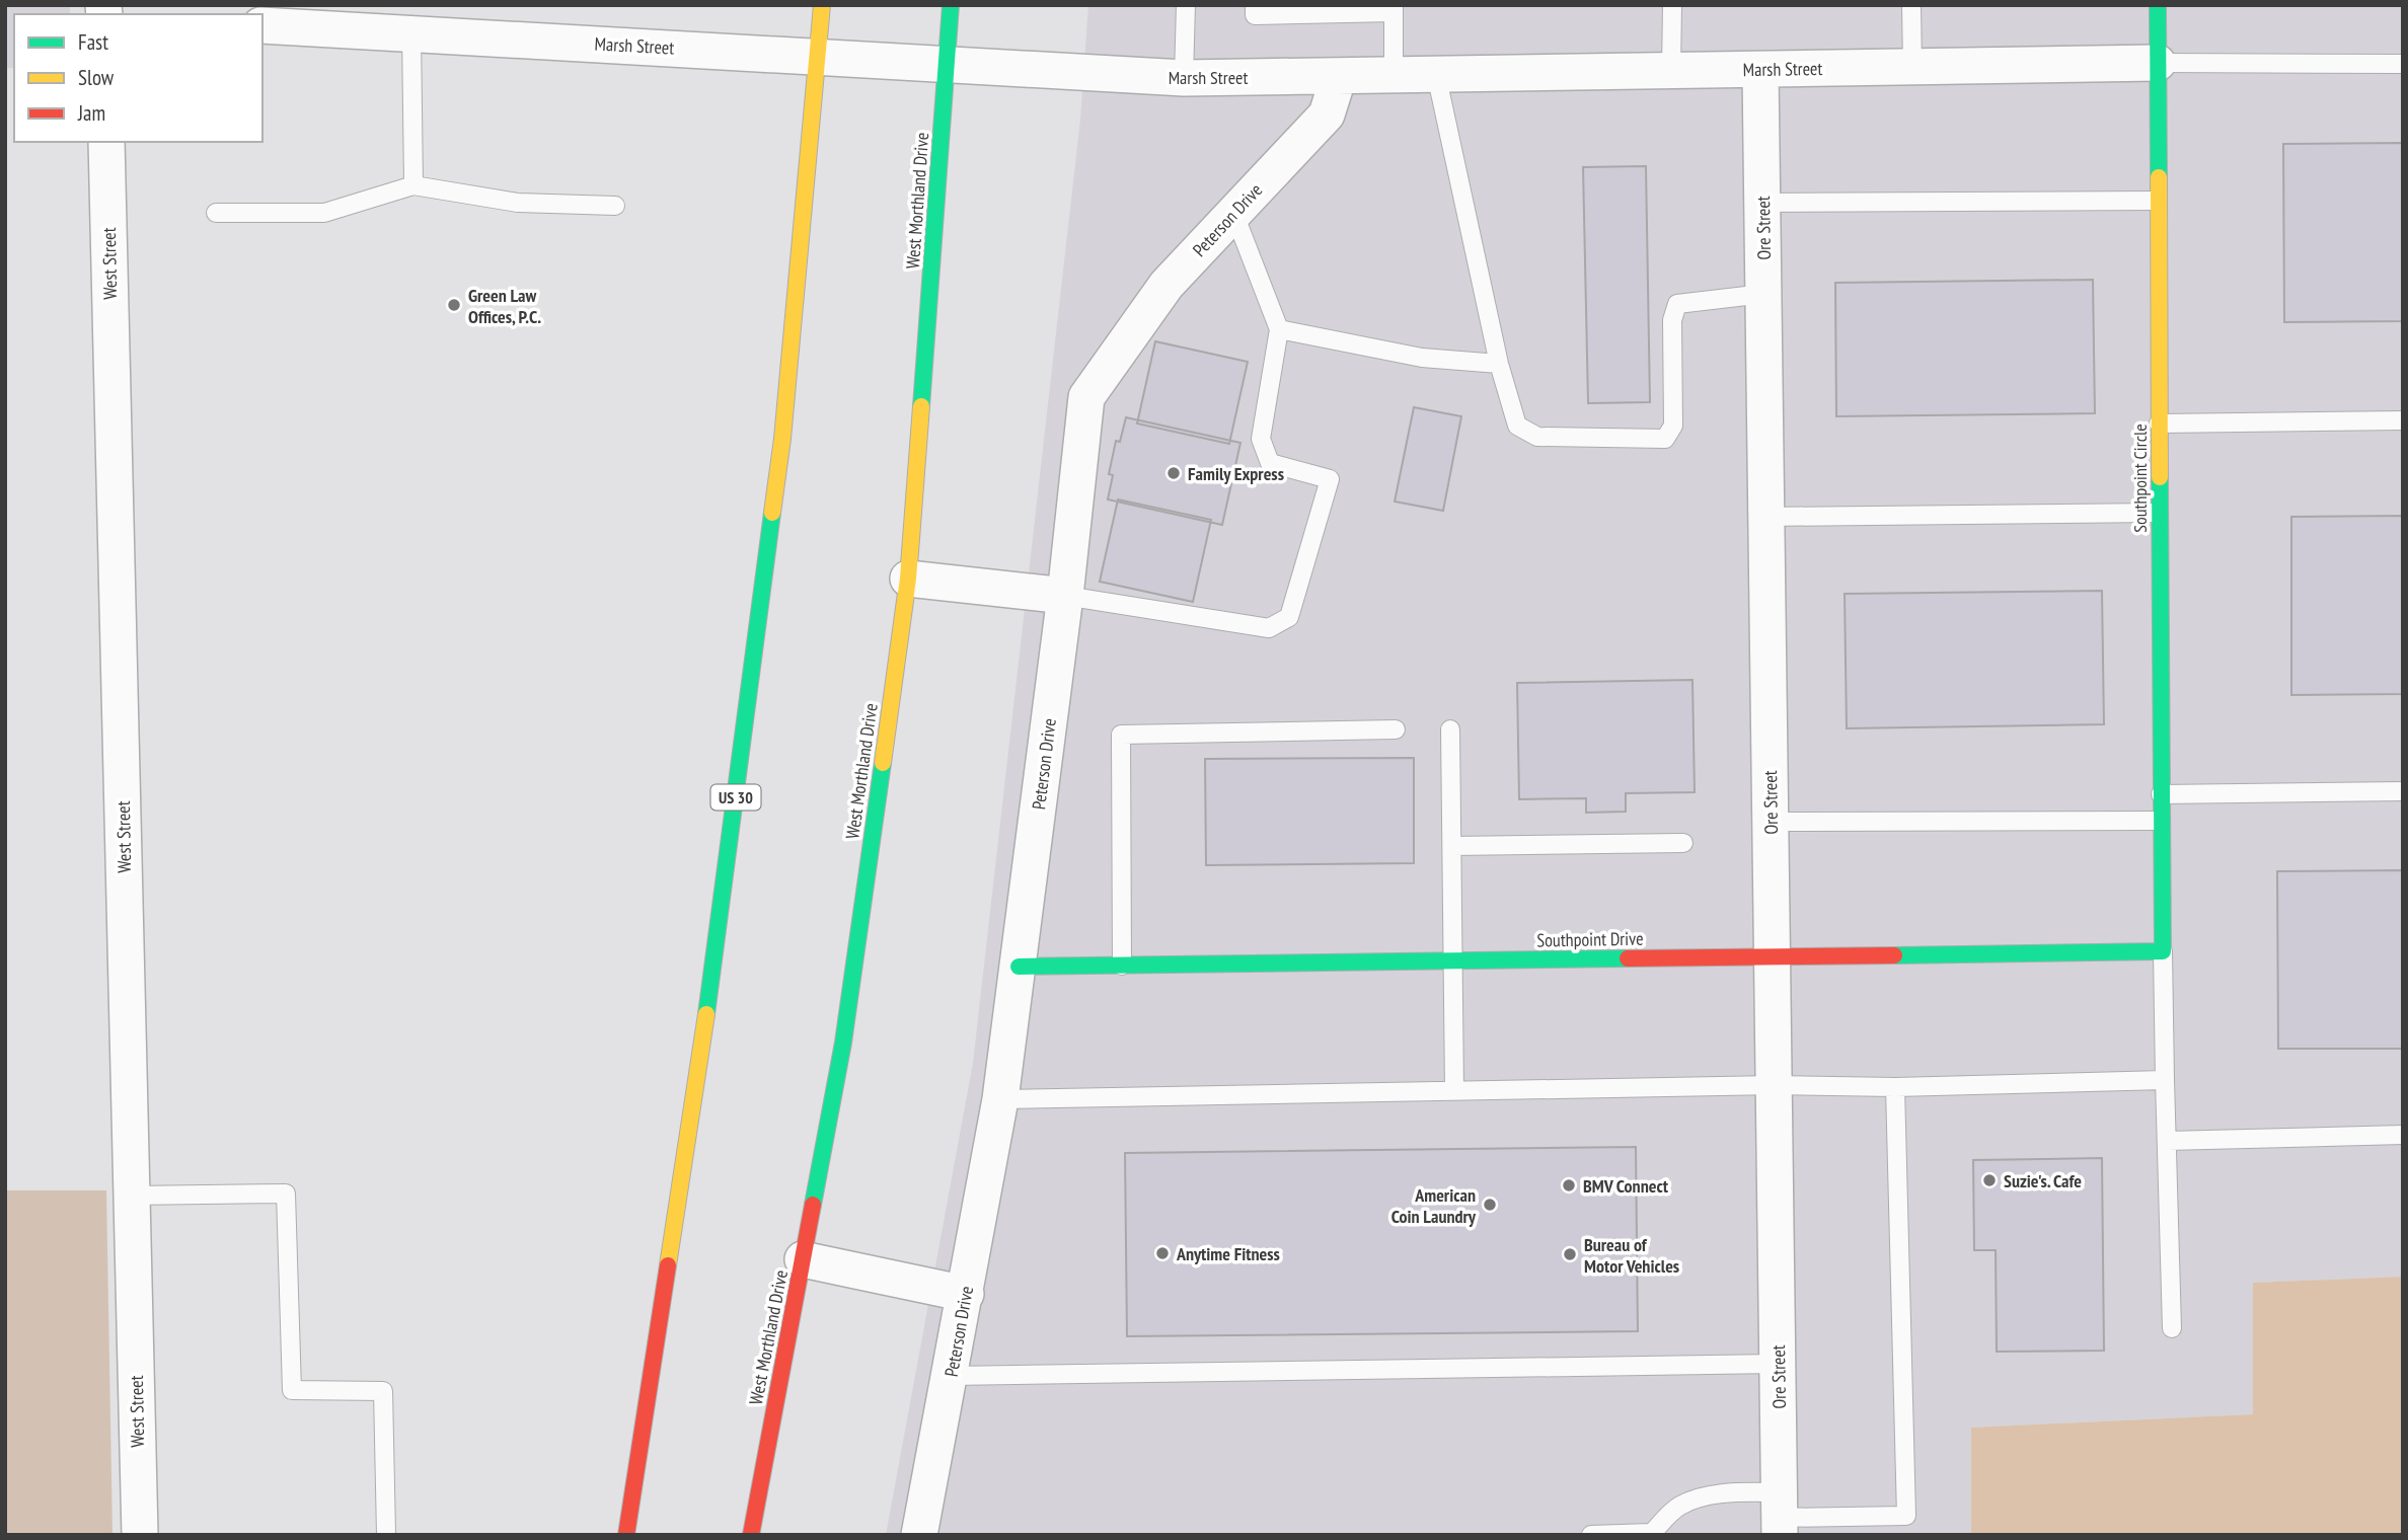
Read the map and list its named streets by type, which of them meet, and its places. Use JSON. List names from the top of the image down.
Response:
{
  "streets": {
    "main road": [
      "West Morthland Drive",
      "Southpoint Circle",
      "US 30",
      "Southpoint Drive"
    ],
    "street": [
      "Marsh Street",
      "Peterson Drive",
      "Ore Street",
      "West Street"
    ]
  },
  "crossings": [
    ["Marsh Street", "West Morthland Drive"],
    ["Marsh Street", "Peterson Drive"],
    ["Marsh Street", "Ore Street"],
    ["Marsh Street", "Southpoint Circle"],
    ["Marsh Street", "US 30"],
    ["Peterson Drive", "Southpoint Drive"],
    ["Ore Street", "Southpoint Drive"],
    ["Southpoint Circle", "Southpoint Drive"]
  ],
  "places": [
    "Green Law Offices, P.C.",
    "Family Express",
    "Suzie's. Cafe",
    "BMV Connect",
    "American Coin Laundry",
    "Anytime Fitness",
    "Bureau of Motor Vehicles"
  ],
  "legend": ["Fast", "Slow", "Jam"]
}
